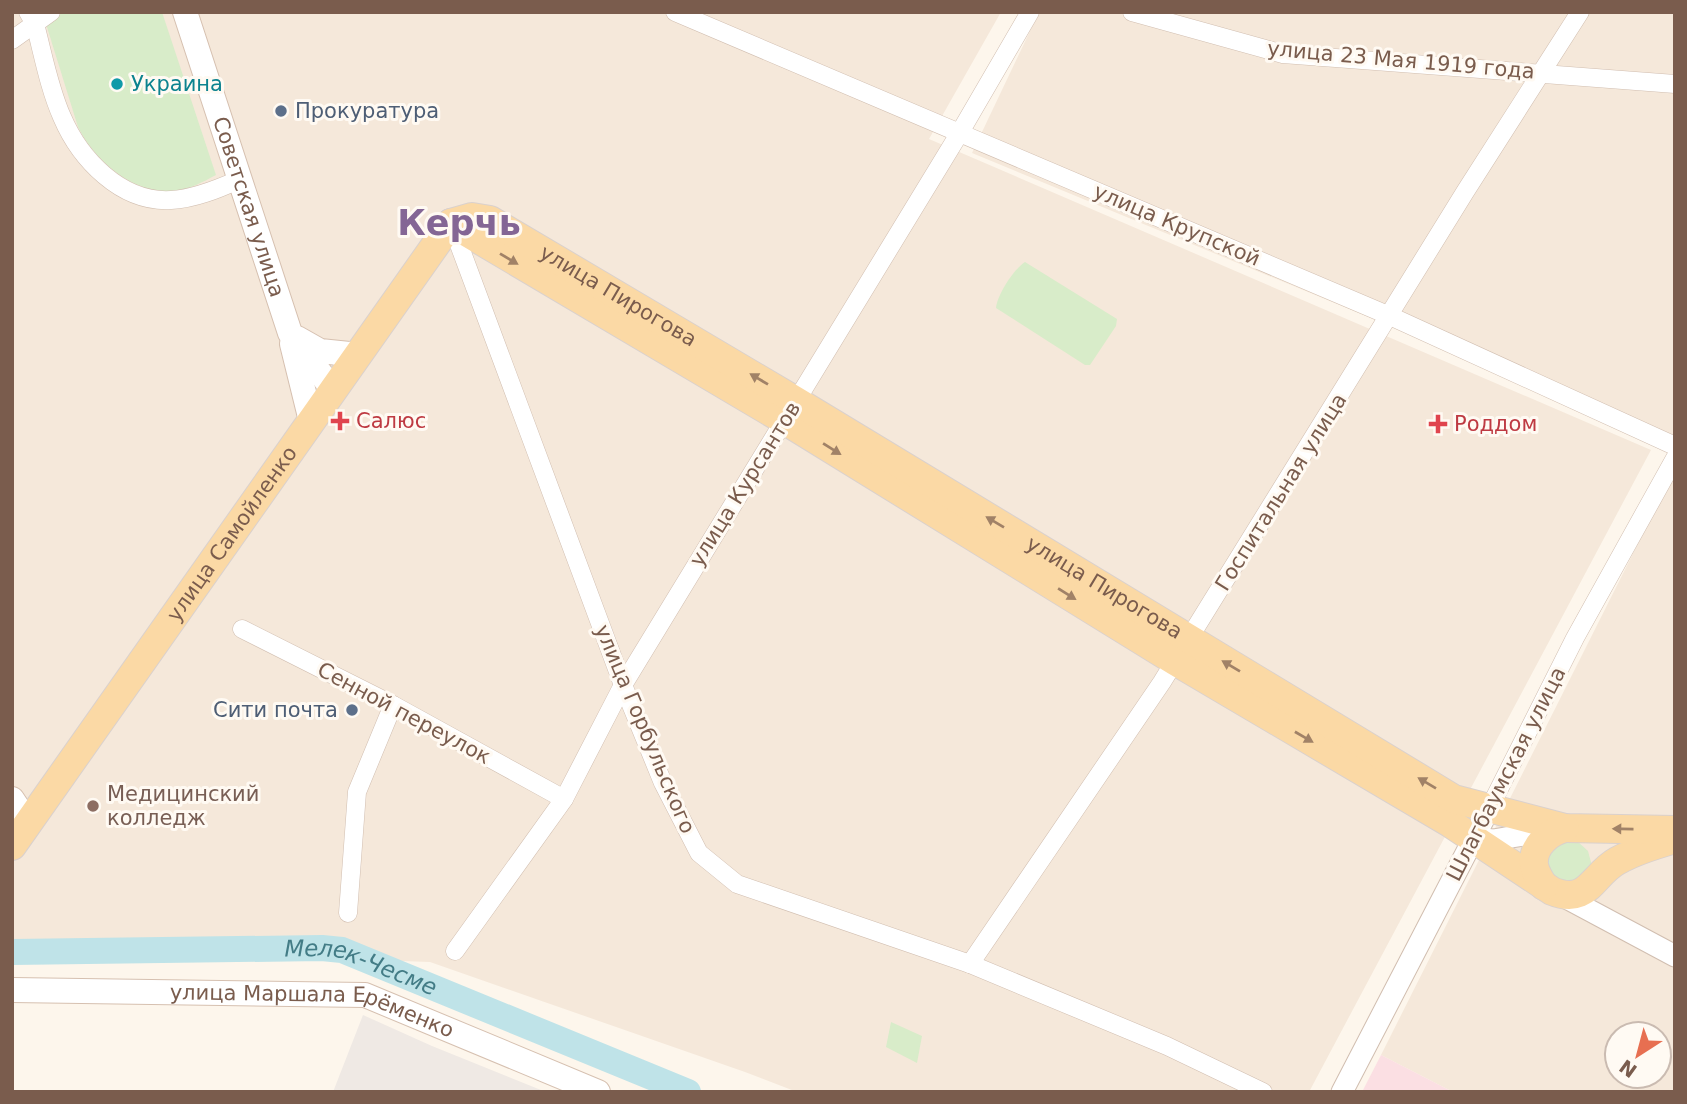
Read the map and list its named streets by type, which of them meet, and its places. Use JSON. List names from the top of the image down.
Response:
{
  "streets": {
    "main road": [
      "Советская улица",
      "улица Пирогова",
      "улица Самойленко",
      "улица Маршала Ерёменко"
    ],
    "street": [
      "улица 23 Мая 1919 года",
      "улица Крупской",
      "улица Курсантов",
      "Госпитальная улица",
      "Сенной переулок",
      "улица Горбульского",
      "Шлагбаумская улица"
    ]
  },
  "crossings": [
    ["улица 23 Мая 1919 года", "Госпитальная улица"],
    ["Советская улица", "улица Самойленко"],
    ["улица Крупской", "улица Курсантов"],
    ["улица Крупской", "Госпитальная улица"],
    ["улица Пирогова", "улица Курсантов"],
    ["улица Пирогова", "Госпитальная улица"],
    ["улица Пирогова", "улица Самойленко"],
    ["улица Пирогова", "улица Горбульского"],
    ["улица Пирогова", "Шлагбаумская улица"],
    ["улица Курсантов", "Сенной переулок"],
    ["улица Курсантов", "улица Горбульского"],
    ["Госпитальная улица", "улица Горбульского"],
    ["улица Самойленко", "улица Горбульского"]
  ],
  "districts": ["Керчь"],
  "water": ["Мелек-Чесме"],
  "places": {
    "other": [
      "Украина",
      "Прокуратура",
      "Сити почта",
      "Медицинский колледж"
    ],
    "health": ["Салюс", "Роддом"]
  },
  "north": "bottom left"
}
